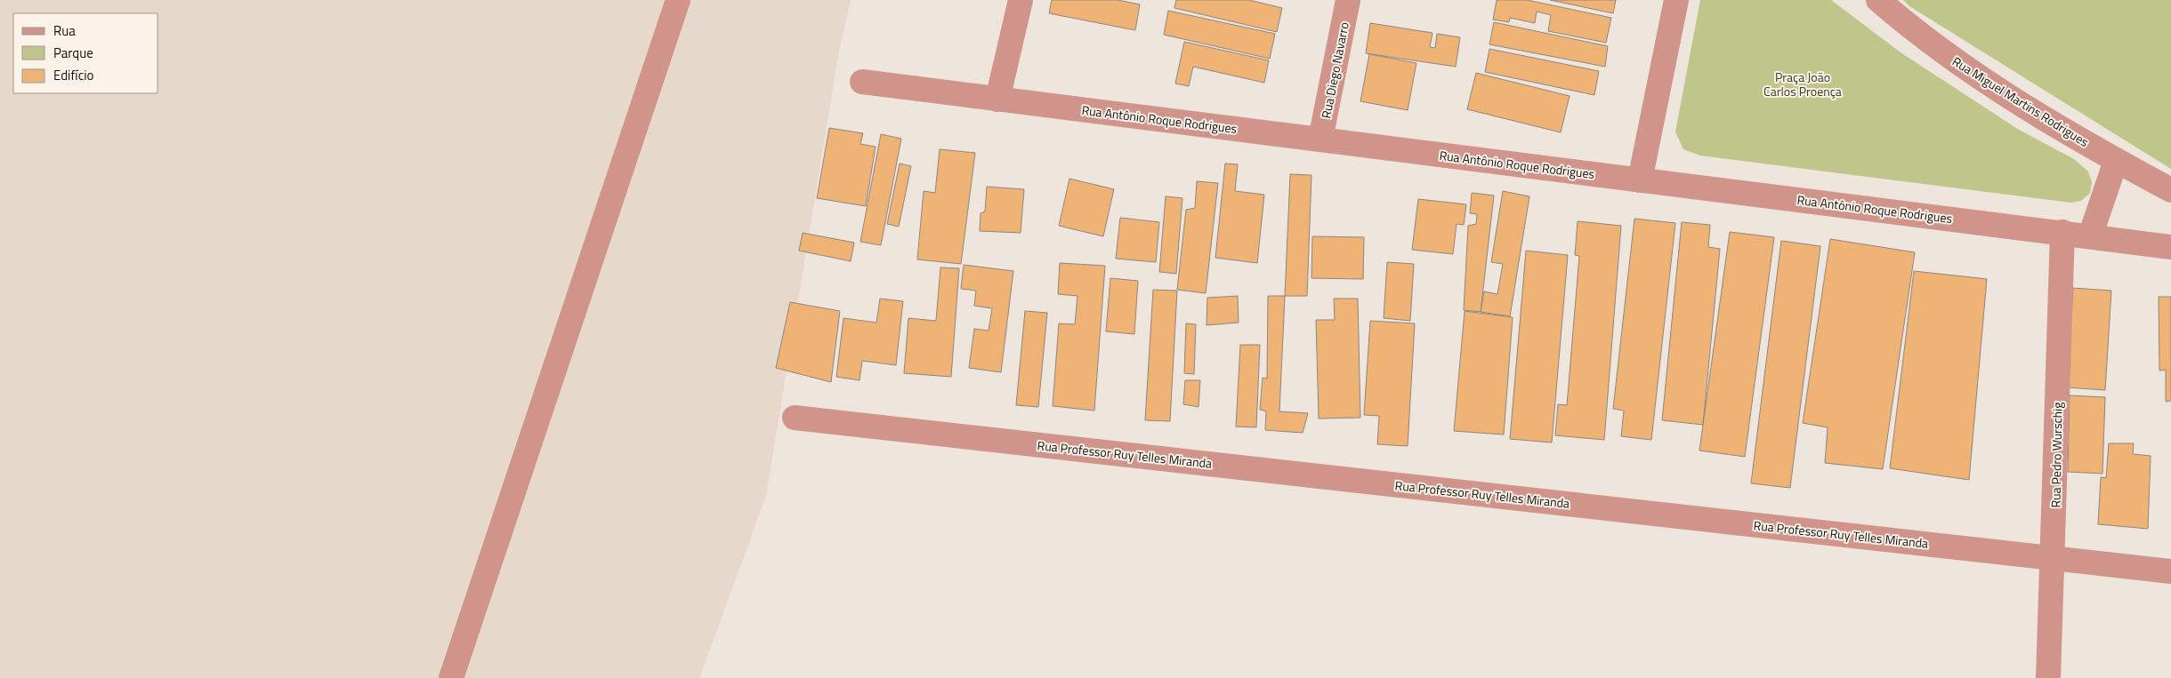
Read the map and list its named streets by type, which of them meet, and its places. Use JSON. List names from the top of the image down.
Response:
{
  "streets": {
    "street": [
      "Rua Diego Navarro",
      "Rua Miguel Martins Rodrigues",
      "Rua Antônio Roque Rodrigues",
      "Rua Professor Ruy Telles Miranda",
      "Rua Pedro Wurschig"
    ]
  },
  "crossings": [
    ["Rua Diego Navarro", "Rua Antônio Roque Rodrigues"],
    ["Rua Antônio Roque Rodrigues", "Rua Pedro Wurschig"],
    ["Rua Professor Ruy Telles Miranda", "Rua Pedro Wurschig"]
  ],
  "parks": ["Praça João Carlos Proença"],
  "legend": ["Rua", "Parque", "Edifício"]
}
